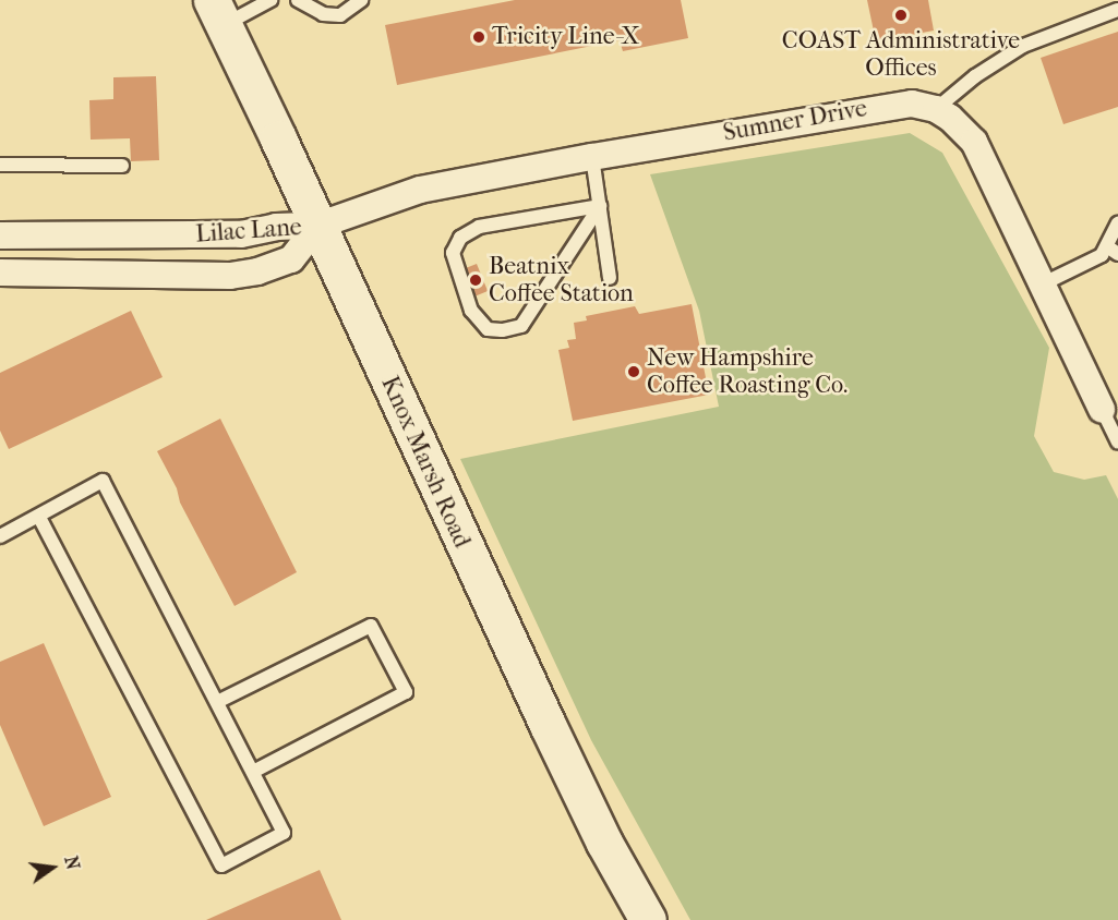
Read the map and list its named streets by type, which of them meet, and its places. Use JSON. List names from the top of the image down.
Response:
{
  "streets": {
    "main road": ["Knox Marsh Road"],
    "street": ["Sumner Drive", "Lilac Lane"]
  },
  "crossings": [
    ["Sumner Drive", "Lilac Lane"],
    ["Sumner Drive", "Knox Marsh Road"],
    ["Lilac Lane", "Knox Marsh Road"]
  ],
  "places": [
    "COAST Administrative Offices",
    "Tricity Line-X",
    "Beatnix Coffee Station",
    "New Hampshire Coffee Roasting Co."
  ],
  "north": "right"
}
